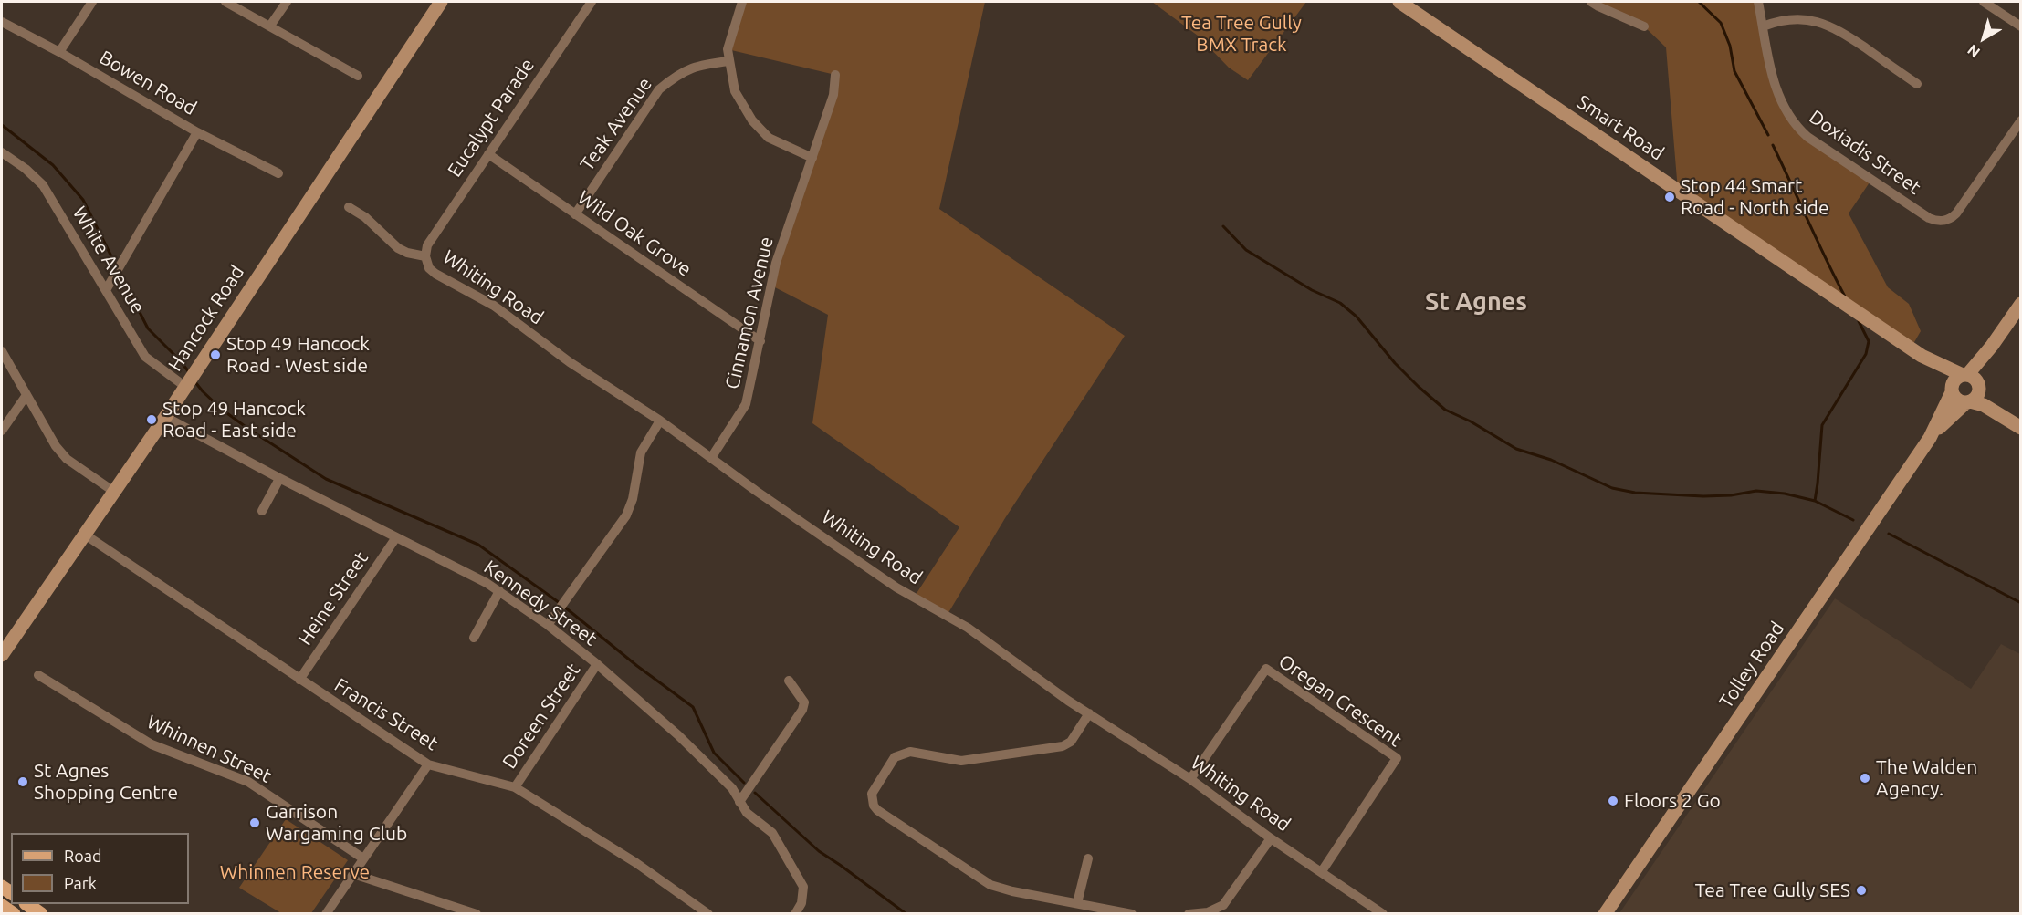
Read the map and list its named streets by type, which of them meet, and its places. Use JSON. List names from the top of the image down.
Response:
{
  "streets": {
    "main road": ["Smart Road", "Hancock Road", "Tolley Road"],
    "street": [
      "Bowen Road",
      "Eucalypt Parade",
      "Teak Avenue",
      "Doxiadis Street",
      "Wild Oak Grove",
      "White Avenue",
      "Whiting Road",
      "Cinnamon Avenue",
      "Heine Street",
      "Kennedy Street",
      "Oregan Crescent",
      "Francis Street",
      "Doreen Street",
      "Whinnen Street"
    ]
  },
  "crossings": [
    ["Eucalypt Parade", "Wild Oak Grove"],
    ["Eucalypt Parade", "Whiting Road"],
    ["Teak Avenue", "Wild Oak Grove"],
    ["Smart Road", "Tolley Road"],
    ["Wild Oak Grove", "Cinnamon Avenue"],
    ["White Avenue", "Hancock Road"],
    ["Whiting Road", "Cinnamon Avenue"],
    ["Whiting Road", "Oregan Crescent"],
    ["Hancock Road", "Kennedy Street"],
    ["Hancock Road", "Francis Street"],
    ["Heine Street", "Kennedy Street"],
    ["Heine Street", "Francis Street"],
    ["Kennedy Street", "Doreen Street"],
    ["Francis Street", "Doreen Street"]
  ],
  "districts": ["St Agnes"],
  "parks": ["Tea Tree Gully BMX Track", "Whinnen Reserve"],
  "places": [
    "Stop 44 Smart Road - North side",
    "Stop 49 Hancock Road - West side",
    "Stop 49 Hancock Road - East side",
    "The Walden Agency.",
    "St Agnes Shopping Centre",
    "Floors 2 Go",
    "Garrison Wargaming Club",
    "Tea Tree Gully SES"
  ],
  "legend": ["Road", "Park"],
  "north": "bottom left"
}
